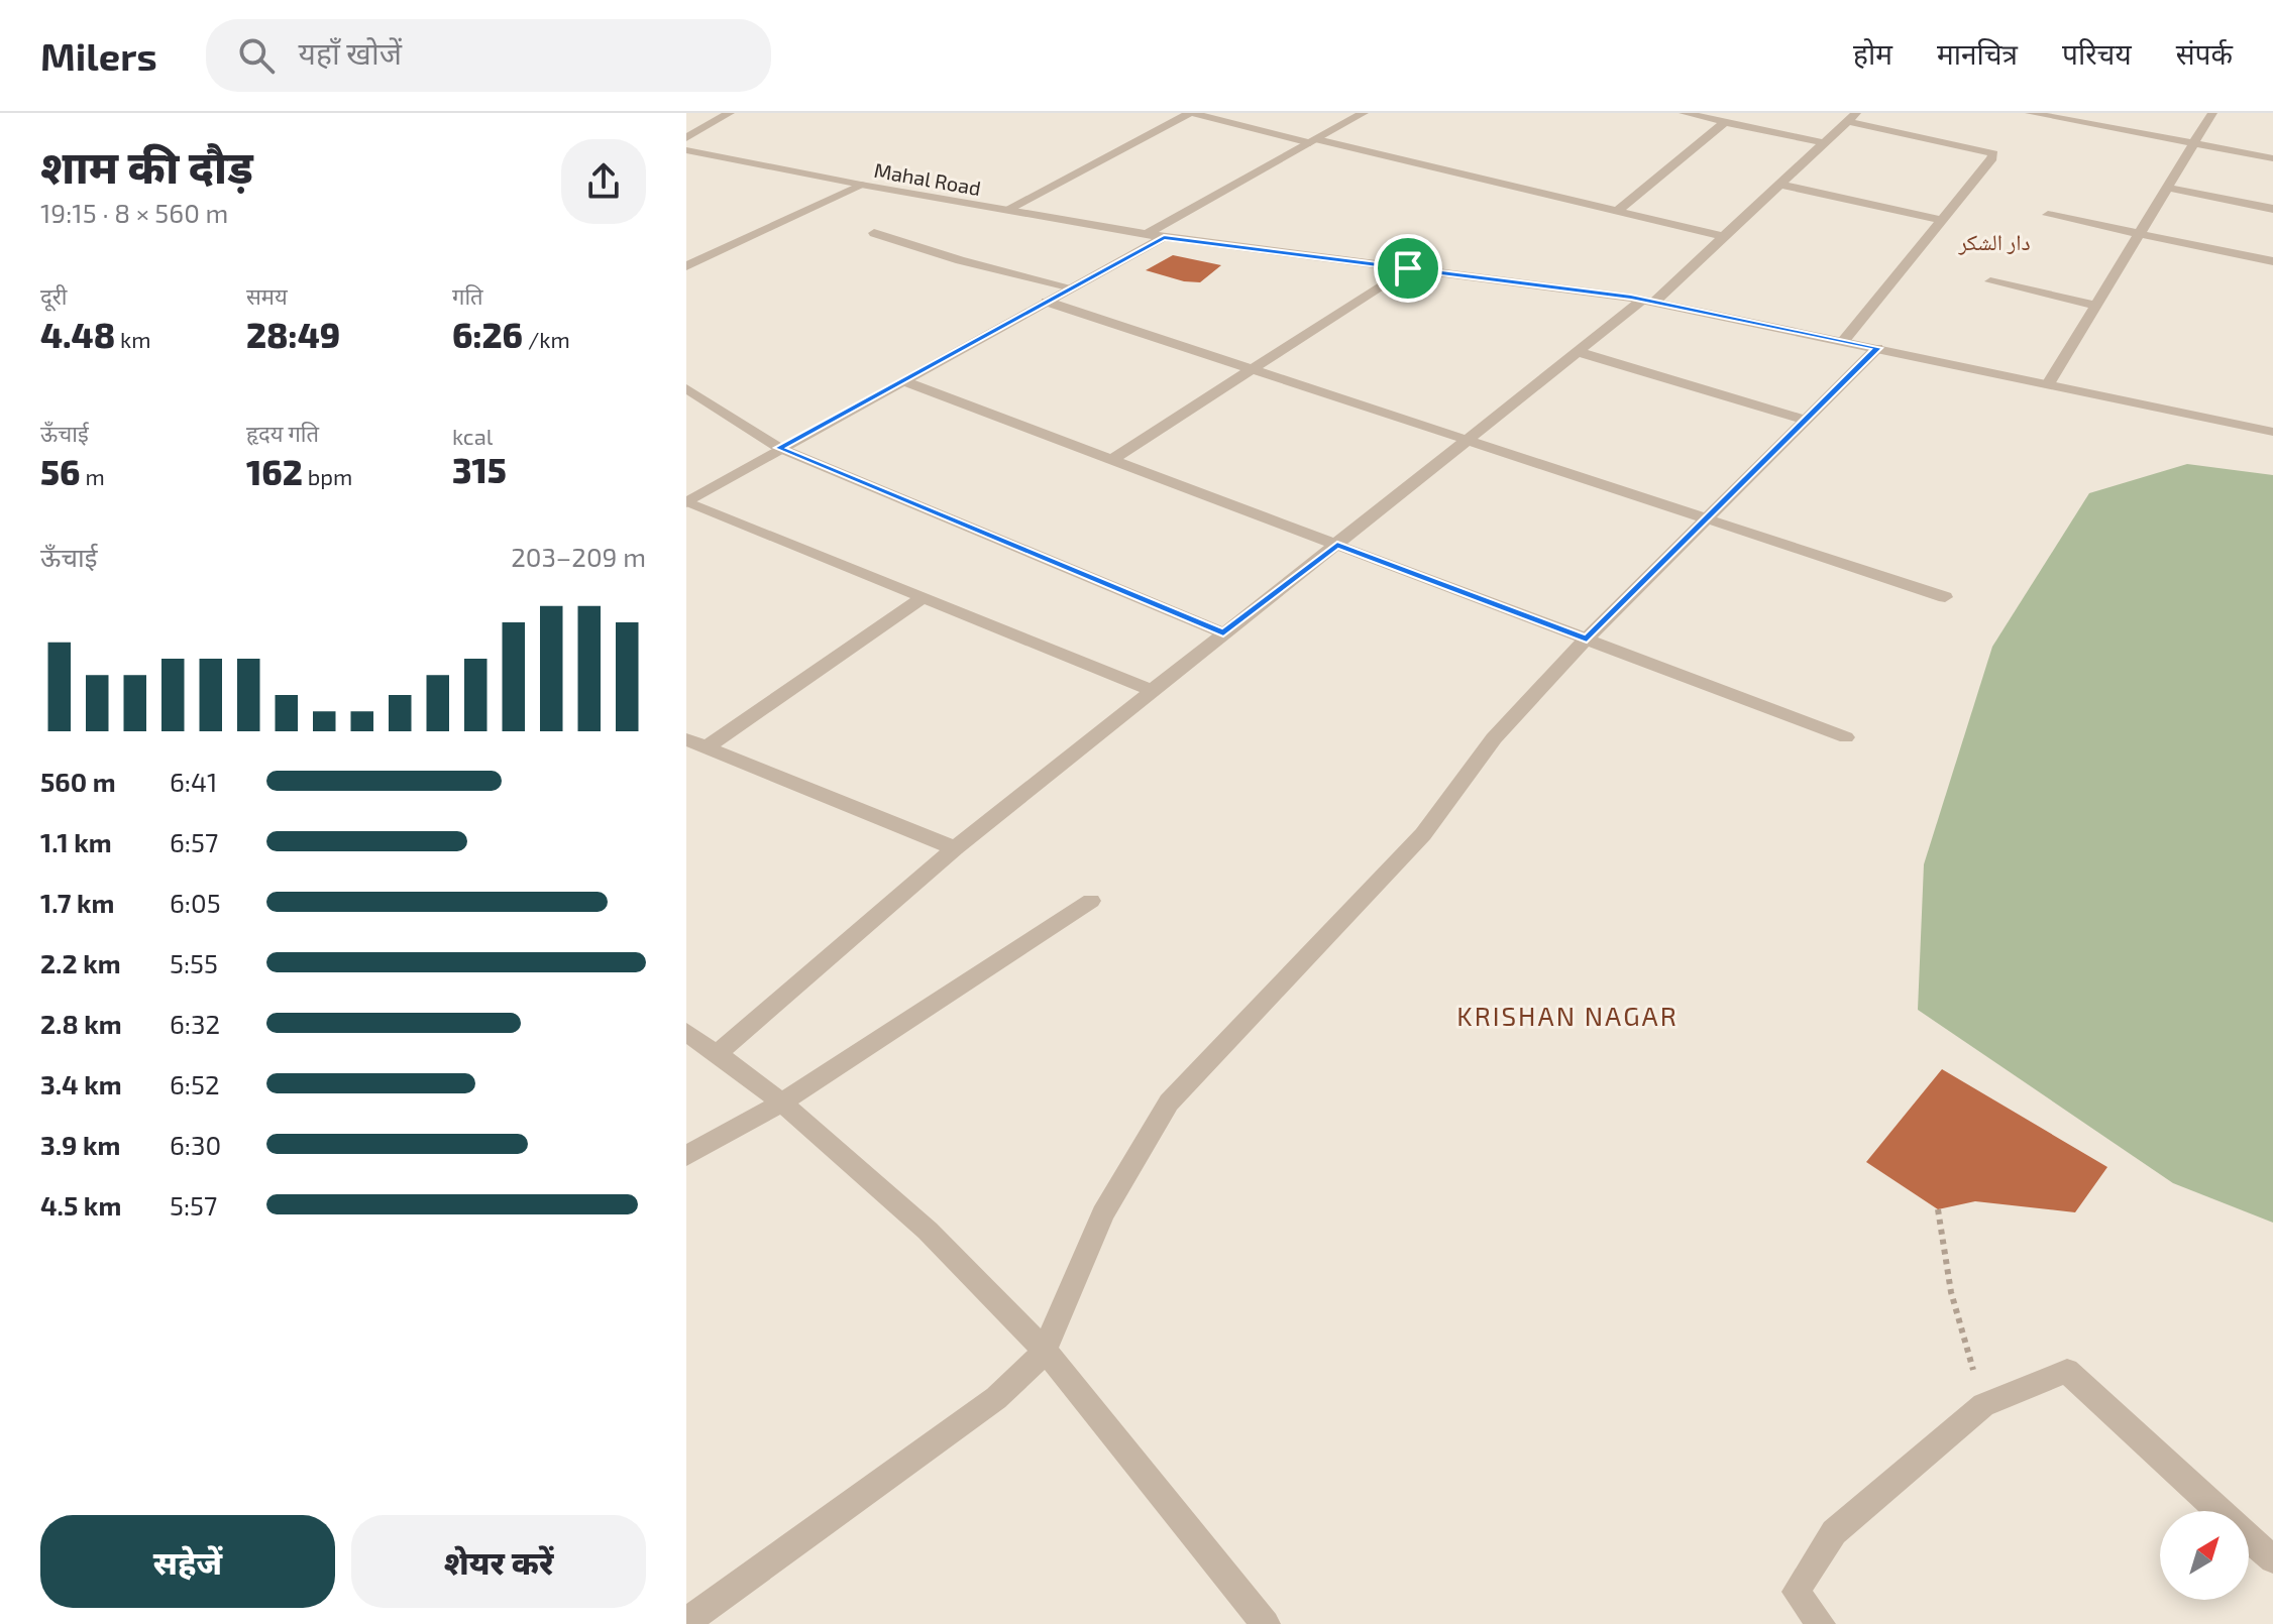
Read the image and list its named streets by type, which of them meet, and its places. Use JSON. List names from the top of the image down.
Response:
{
  "streets": {
    "street": ["Mahal Road"]
  },
  "districts": ["دار الشکر", "KRISHAN NAGAR"],
  "north": "top right",
  "page": {
    "header": "Milers",
    "search": "यहाँ खोजें",
    "nav": [
      "होम",
      "मानचित्र",
      "परिचय",
      "संपर्क"
    ],
    "heading": ["शाम की दौड़", "19:15 · 8 × 560 m"],
    "stats": [
      ["दूरी", "4.48 km"],
      ["समय", "28:49"],
      ["गति", "6:26 /km"],
      ["ऊँचाई", "56 m"],
      ["हृदय गति", "162 bpm"],
      ["kcal", "315"]
    ],
    "chart": ["ऊँचाई", "203–209 m"],
    "list": [
      {
        "name": "560 m",
        "note": "6:41"
      },
      {
        "name": "1.1 km",
        "note": "6:57"
      },
      {
        "name": "1.7 km",
        "note": "6:05"
      },
      {
        "name": "2.2 km",
        "note": "5:55"
      },
      {
        "name": "2.8 km",
        "note": "6:32"
      },
      {
        "name": "3.4 km",
        "note": "6:52"
      },
      {
        "name": "3.9 km",
        "note": "6:30"
      },
      {
        "name": "4.5 km",
        "note": "5:57"
      }
    ],
    "buttons": ["सहेजें", "शेयर करें"]
  }
}
